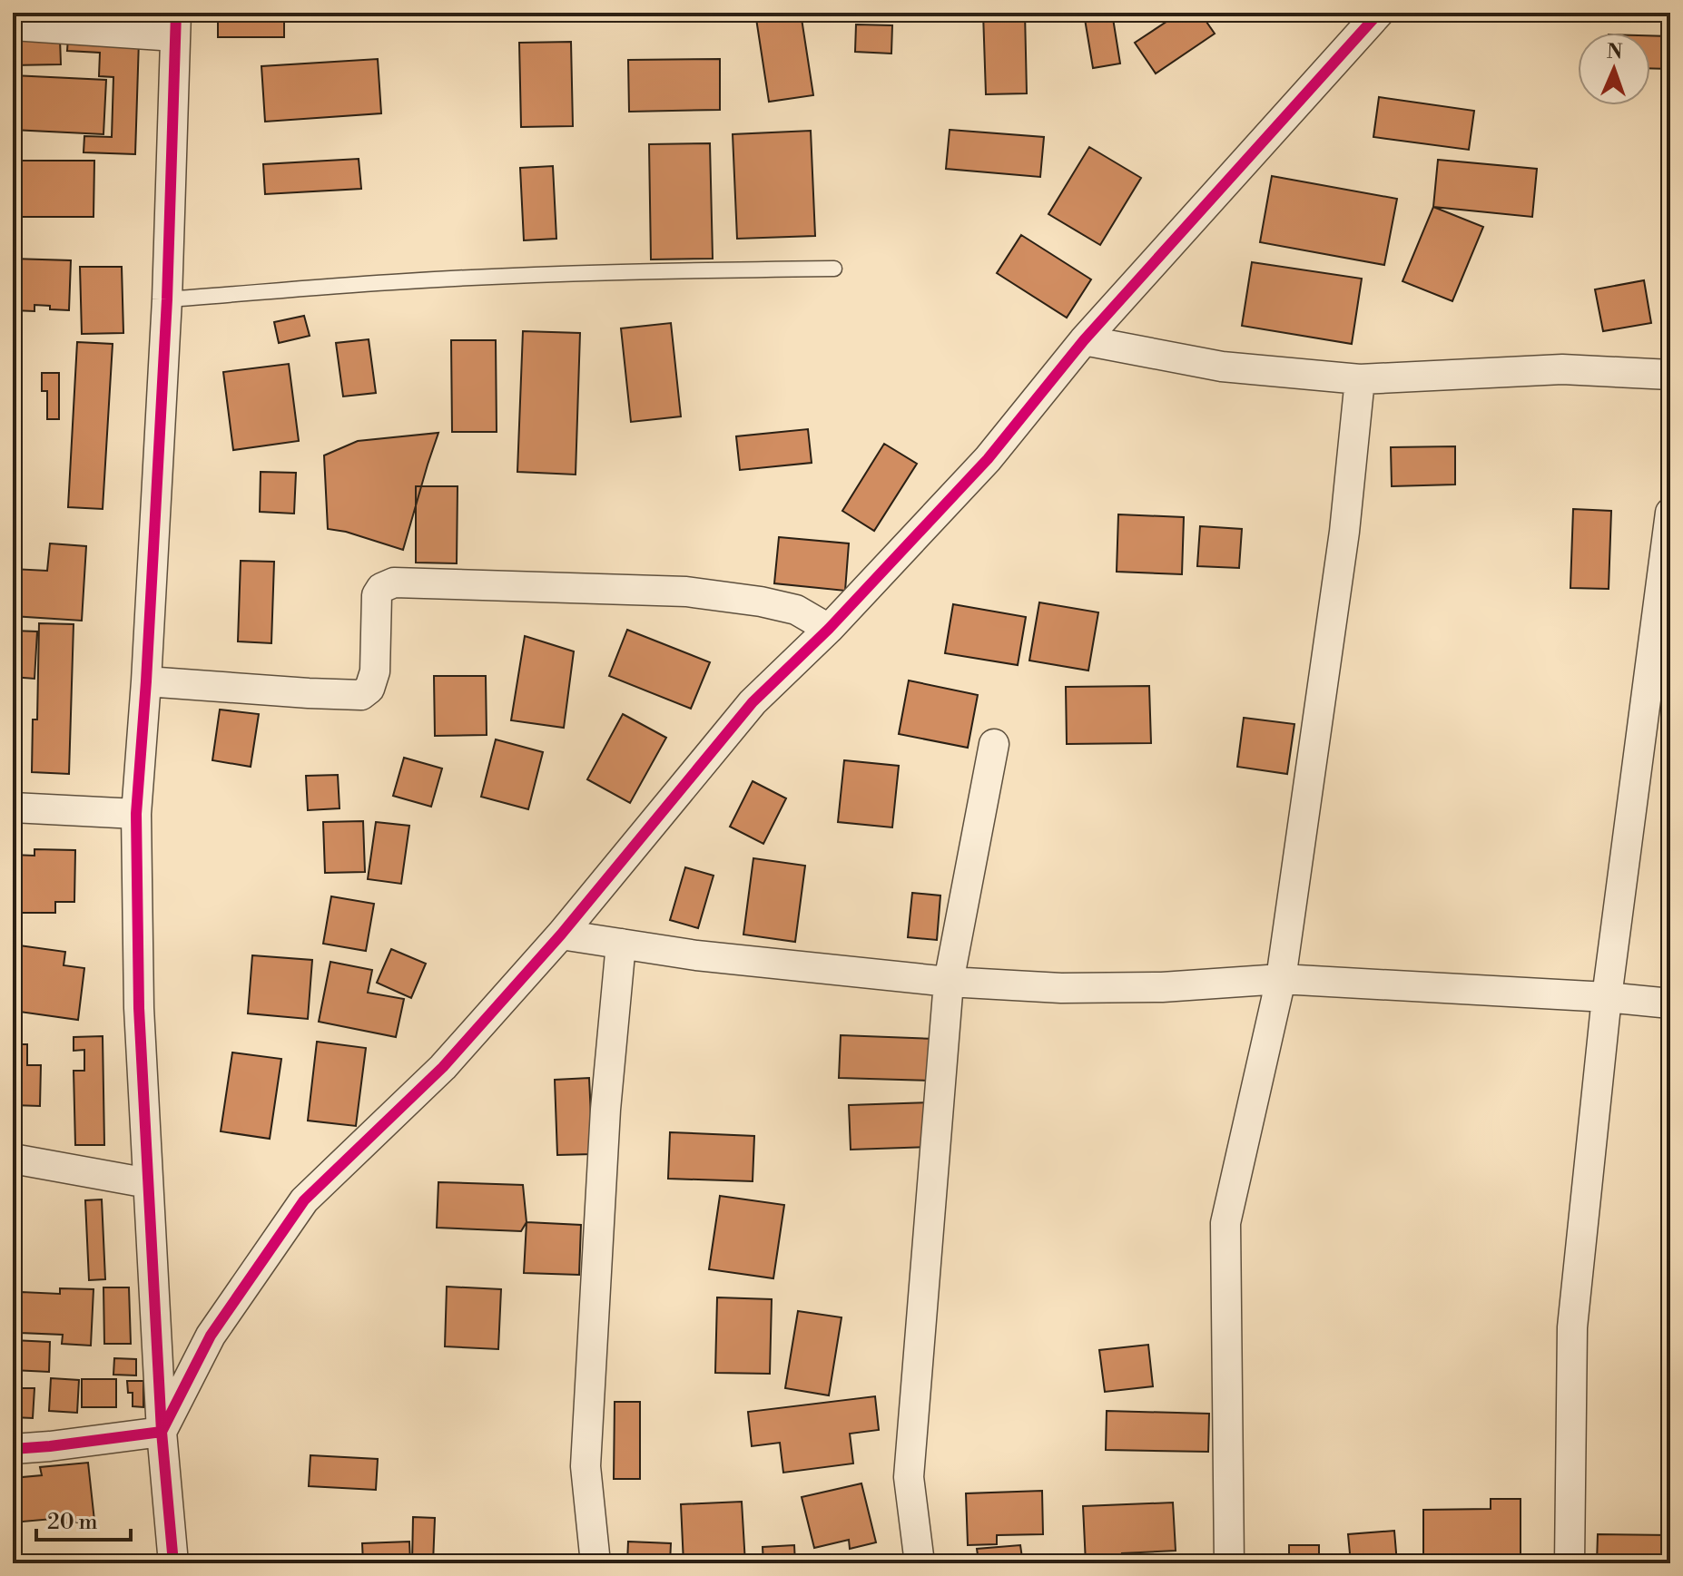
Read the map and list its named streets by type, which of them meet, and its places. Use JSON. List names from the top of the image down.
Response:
{
  "scale_bar": "20 m",
  "north": "top"
}
